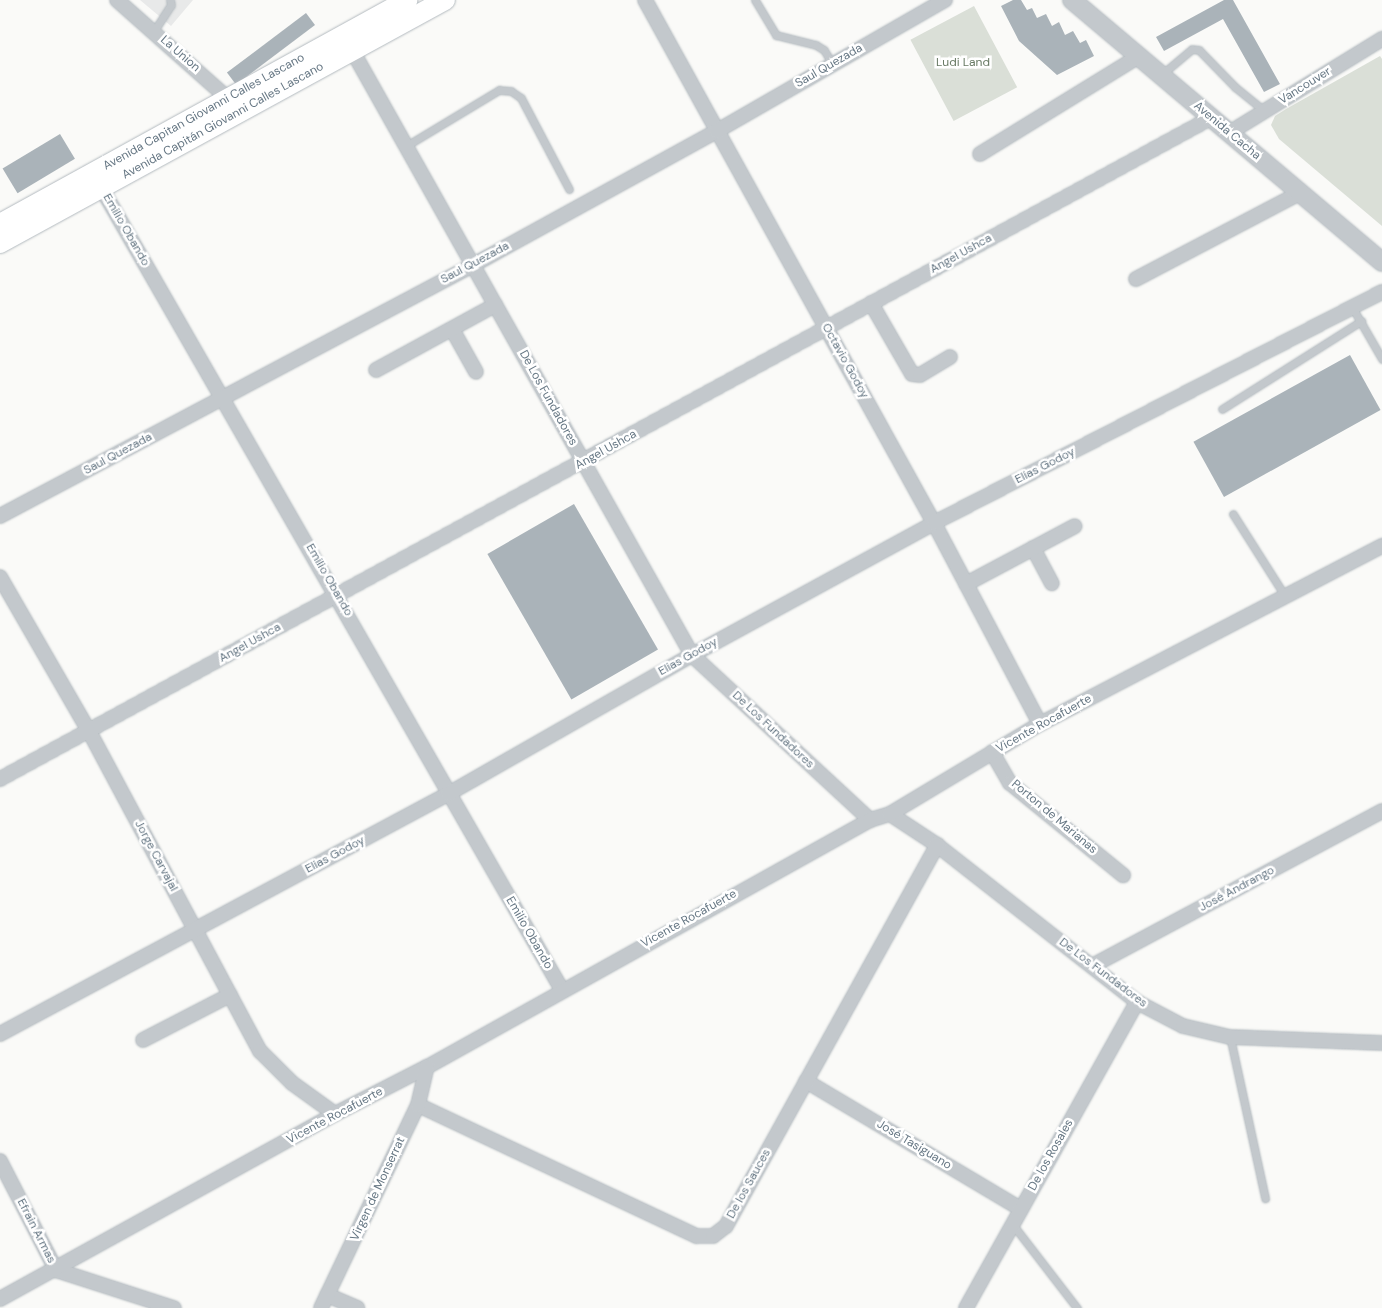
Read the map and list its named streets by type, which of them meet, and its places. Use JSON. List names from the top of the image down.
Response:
{
  "streets": {
    "main road": ["Avenida Capitan Giovanni Calles Lascano"],
    "street": [
      "La Union",
      "Saul Quezada",
      "Vancouver",
      "Avenida Cacha",
      "Emilio Obando",
      "Angel Ushca",
      "Octavio Godoy",
      "De Los Fundadores",
      "Elias Godoy",
      "Vicente Rocafuerte",
      "Porton de Marianas",
      "Jorge Carvajal",
      "José Andrango",
      "José Tasiguano",
      "De los Rosales",
      "De los Sauces",
      "Virgen de Monserrat",
      "Efrain Armas"
    ]
  },
  "crossings": [
    ["La Union", "Avenida Capitan Giovanni Calles Lascano"],
    ["Saul Quezada", "Emilio Obando"],
    ["Saul Quezada", "Octavio Godoy"],
    ["Saul Quezada", "De Los Fundadores"],
    ["Vancouver", "Avenida Cacha"],
    ["Avenida Capitan Giovanni Calles Lascano", "Emilio Obando"],
    ["Avenida Capitan Giovanni Calles Lascano", "De Los Fundadores"],
    ["Avenida Cacha", "Angel Ushca"],
    ["Emilio Obando", "Angel Ushca"],
    ["Emilio Obando", "Elias Godoy"],
    ["Emilio Obando", "Vicente Rocafuerte"],
    ["Angel Ushca", "Octavio Godoy"],
    ["Angel Ushca", "De Los Fundadores"],
    ["Angel Ushca", "Jorge Carvajal"],
    ["Octavio Godoy", "Elias Godoy"],
    ["Octavio Godoy", "Vicente Rocafuerte"],
    ["De Los Fundadores", "Elias Godoy"],
    ["De Los Fundadores", "Vicente Rocafuerte"],
    ["De Los Fundadores", "José Andrango"],
    ["De Los Fundadores", "De los Rosales"],
    ["De Los Fundadores", "De los Sauces"],
    ["Elias Godoy", "Jorge Carvajal"],
    ["Vicente Rocafuerte", "Porton de Marianas"],
    ["Vicente Rocafuerte", "Jorge Carvajal"],
    ["Vicente Rocafuerte", "Virgen de Monserrat"],
    ["Vicente Rocafuerte", "Efrain Armas"],
    ["José Tasiguano", "De los Rosales"],
    ["José Tasiguano", "De los Sauces"],
    ["De los Sauces", "Virgen de Monserrat"]
  ],
  "parks": ["Ludi Land"]
}
